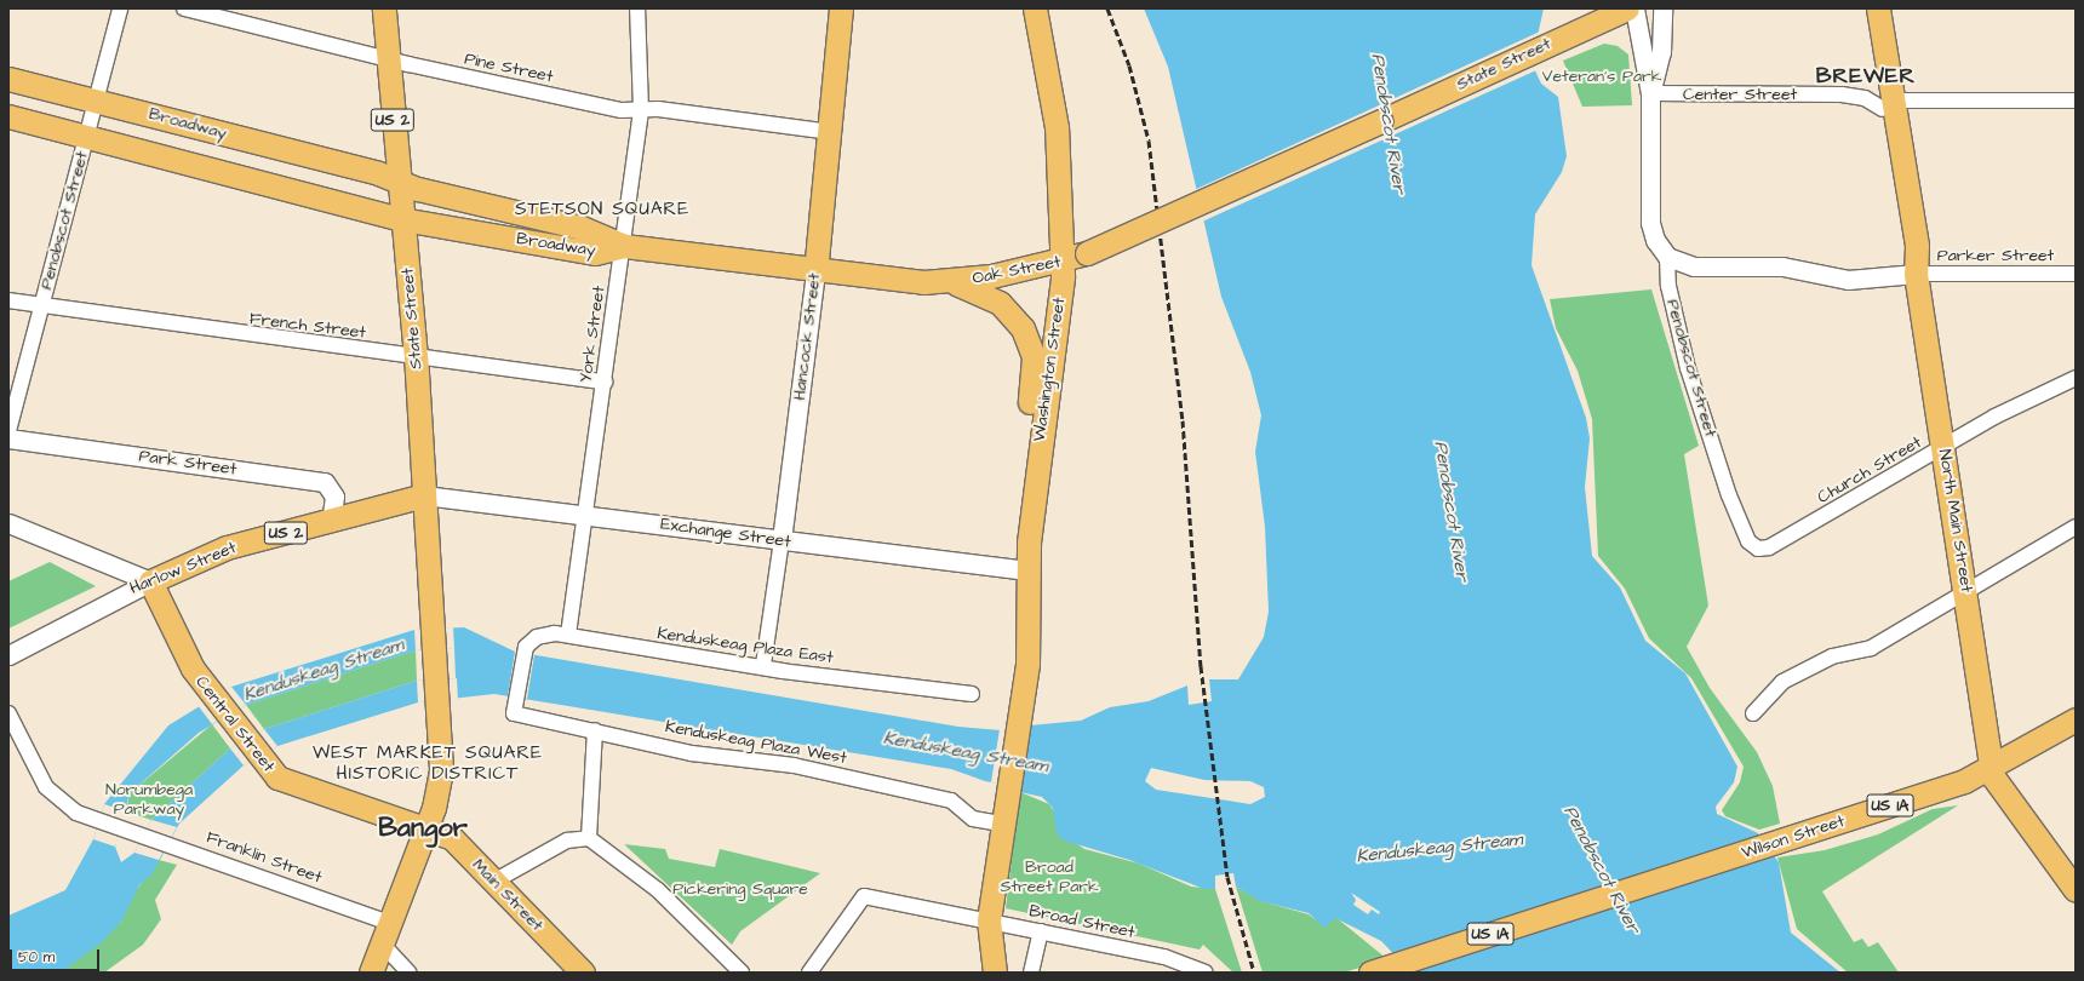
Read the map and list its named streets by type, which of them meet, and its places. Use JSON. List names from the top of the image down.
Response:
{
  "streets": {
    "main road": [
      "State Street",
      "US 2",
      "Broadway",
      "Oak Street",
      "Hancock Street",
      "Washington Street",
      "North Main Street",
      "Harlow Street",
      "Central Street",
      "US 1A",
      "Wilson Street",
      "Main Street"
    ],
    "street": [
      "Pine Street",
      "Center Street",
      "Penobscot Street",
      "Parker Street",
      "French Street",
      "York Street",
      "Park Street",
      "Church Street",
      "Exchange Street",
      "Kenduskeag Plaza East",
      "Kenduskeag Plaza West",
      "Franklin Street",
      "Broad Street"
    ]
  },
  "crossings": [
    ["State Street", "Pine Street"],
    ["State Street", "US 2"],
    ["State Street", "Broadway"],
    ["State Street", "Oak Street"],
    ["State Street", "French Street"],
    ["State Street", "Exchange Street"],
    ["State Street", "Harlow Street"],
    ["State Street", "Central Street"],
    ["State Street", "Main Street"],
    ["Pine Street", "York Street"],
    ["Pine Street", "Hancock Street"],
    ["Center Street", "Penobscot Street"],
    ["Center Street", "North Main Street"],
    ["US 2", "Central Street"],
    ["US 2", "Franklin Street"],
    ["US 2", "Main Street"],
    ["Broadway", "Penobscot Street"],
    ["Broadway", "Oak Street"],
    ["Broadway", "York Street"],
    ["Penobscot Street", "French Street"],
    ["Penobscot Street", "Church Street"],
    ["Parker Street", "North Main Street"],
    ["Oak Street", "York Street"],
    ["Oak Street", "Hancock Street"],
    ["Oak Street", "Washington Street"],
    ["French Street", "York Street"],
    ["York Street", "Exchange Street"],
    ["York Street", "Kenduskeag Plaza East"],
    ["Hancock Street", "Exchange Street"],
    ["Hancock Street", "Kenduskeag Plaza East"],
    ["Washington Street", "Exchange Street"],
    ["Washington Street", "Kenduskeag Plaza West"],
    ["Washington Street", "Broad Street"],
    ["Park Street", "Harlow Street"],
    ["Church Street", "North Main Street"],
    ["North Main Street", "Wilson Street"],
    ["Exchange Street", "Harlow Street"],
    ["Harlow Street", "Central Street"],
    ["Kenduskeag Plaza East", "Kenduskeag Plaza West"],
    ["Central Street", "Main Street"]
  ],
  "districts": [
    "BREWER",
    "STETSON SQUARE",
    "WEST MARKET SQUARE HISTORIC DISTRICT",
    "Bangor"
  ],
  "water": ["Penobscot River", "Kenduskeag Stream"],
  "parks": [
    "Veteran's Park",
    "Norumbega Parkway",
    "Broad Street Park",
    "Pickering Square"
  ],
  "scale_bar": "50 m"
}
